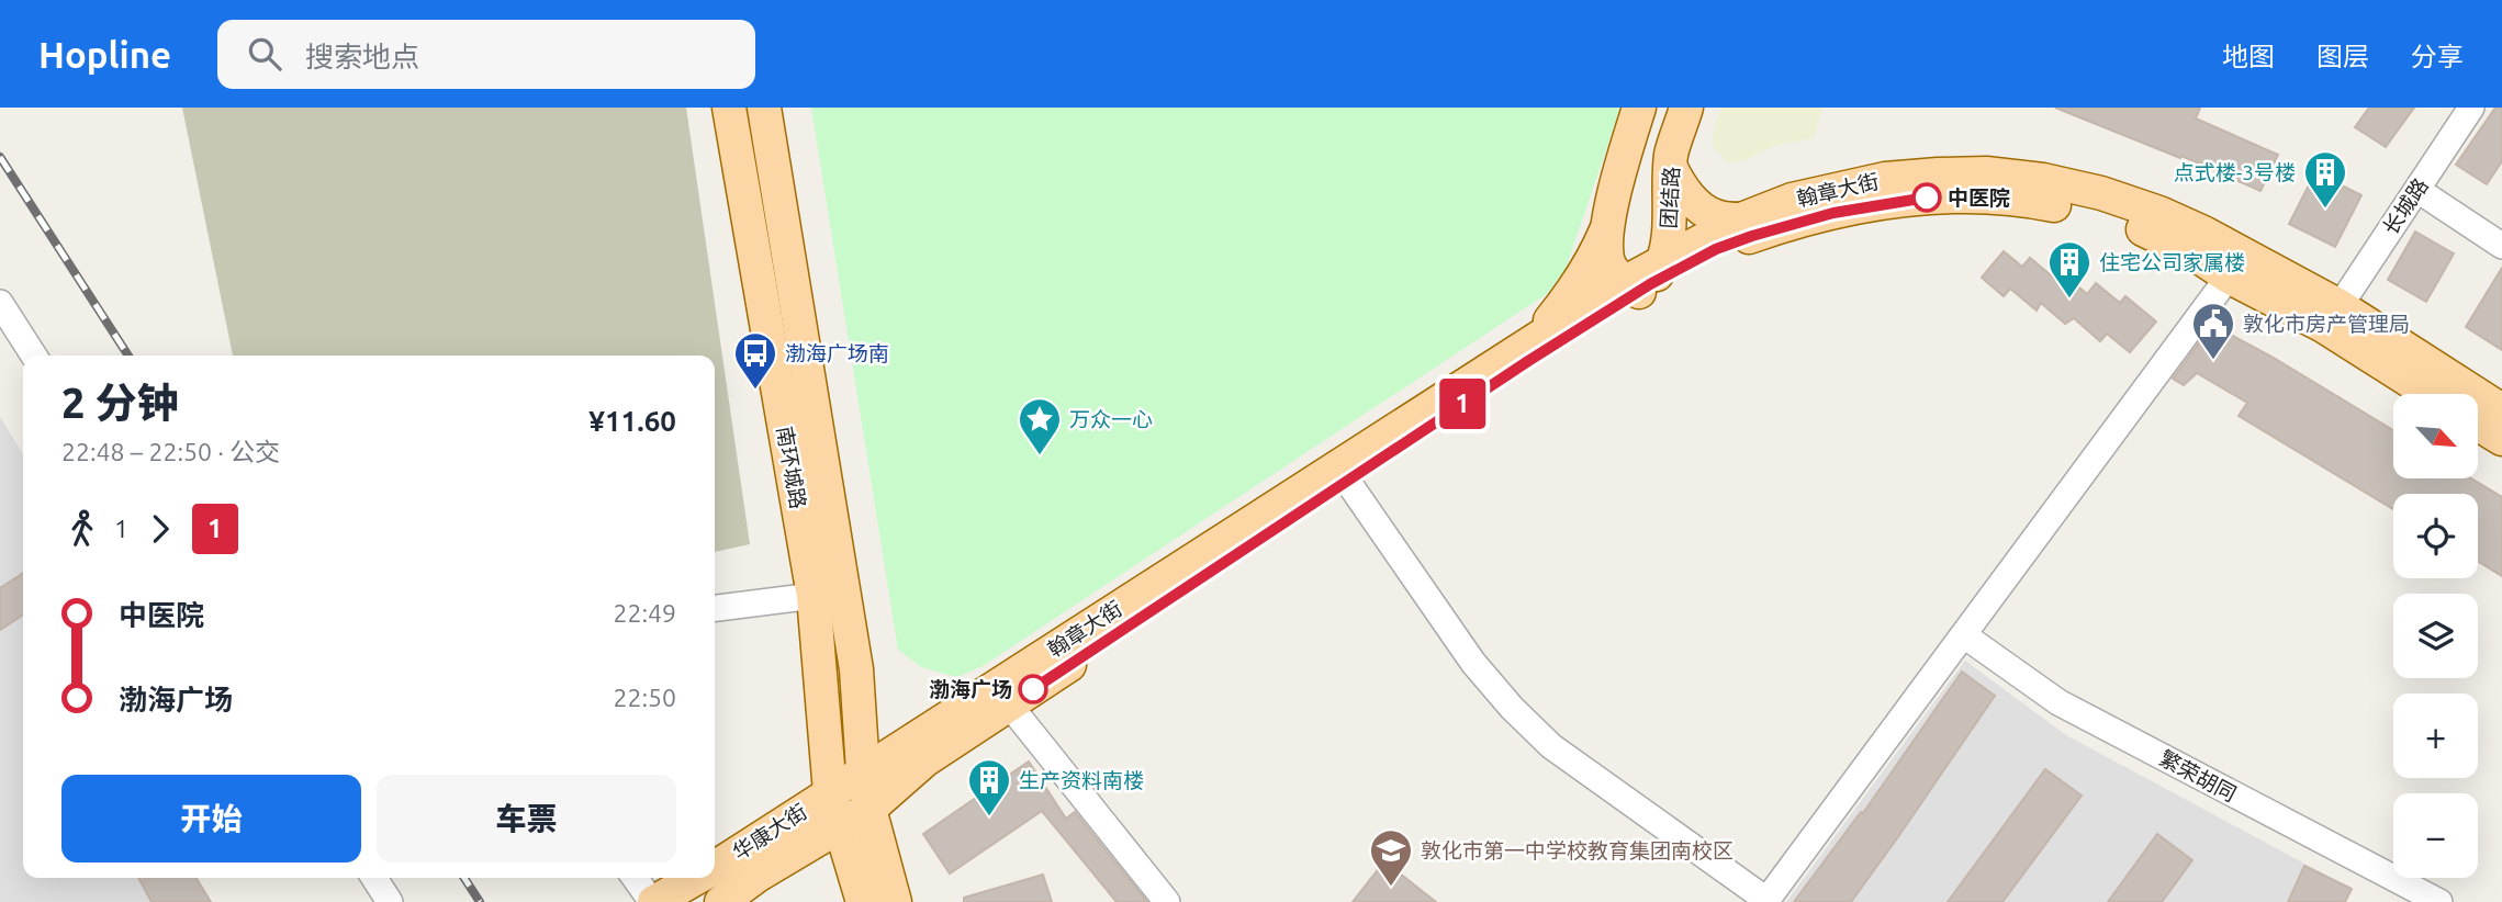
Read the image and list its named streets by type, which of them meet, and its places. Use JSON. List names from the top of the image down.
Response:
{
  "streets": {
    "main road": [
      "翰章大街",
      "团结路",
      "南环城路",
      "华康大街"
    ],
    "street": ["长城路", "繁荣胡同"]
  },
  "crossings": [
    ["翰章大街", "团结路"],
    ["翰章大街", "长城路"],
    ["翰章大街", "南环城路"],
    ["翰章大街", "华康大街"],
    ["南环城路", "华康大街"]
  ],
  "places": {
    "other": ["中医院", "渤海广场"],
    "building": ["点式楼-3号楼", "住宅公司家属楼", "生产资料南楼"],
    "public building": ["敦化市房产管理局"],
    "bus stop": ["渤海广场南"],
    "place": ["万众一心"],
    "school or university": ["敦化市第一中学校教育集团南校区"]
  },
  "lines": ["bus line 1"],
  "north": "bottom right",
  "page": {
    "header": "Hopline",
    "search": "搜索地点",
    "nav": ["地图", "图层", "分享"],
    "on_map": "1",
    "heading": ["2 分钟", "22:48 – 22:50 · 公交", "¥11.60"],
    "map_buttons": ["+", "−"],
    "legs": ["1", "1"],
    "list": [
      {
        "name": "中医院",
        "value": "22:49"
      },
      {
        "name": "渤海广场",
        "value": "22:50"
      }
    ],
    "buttons": ["开始", "车票"]
  }
}
